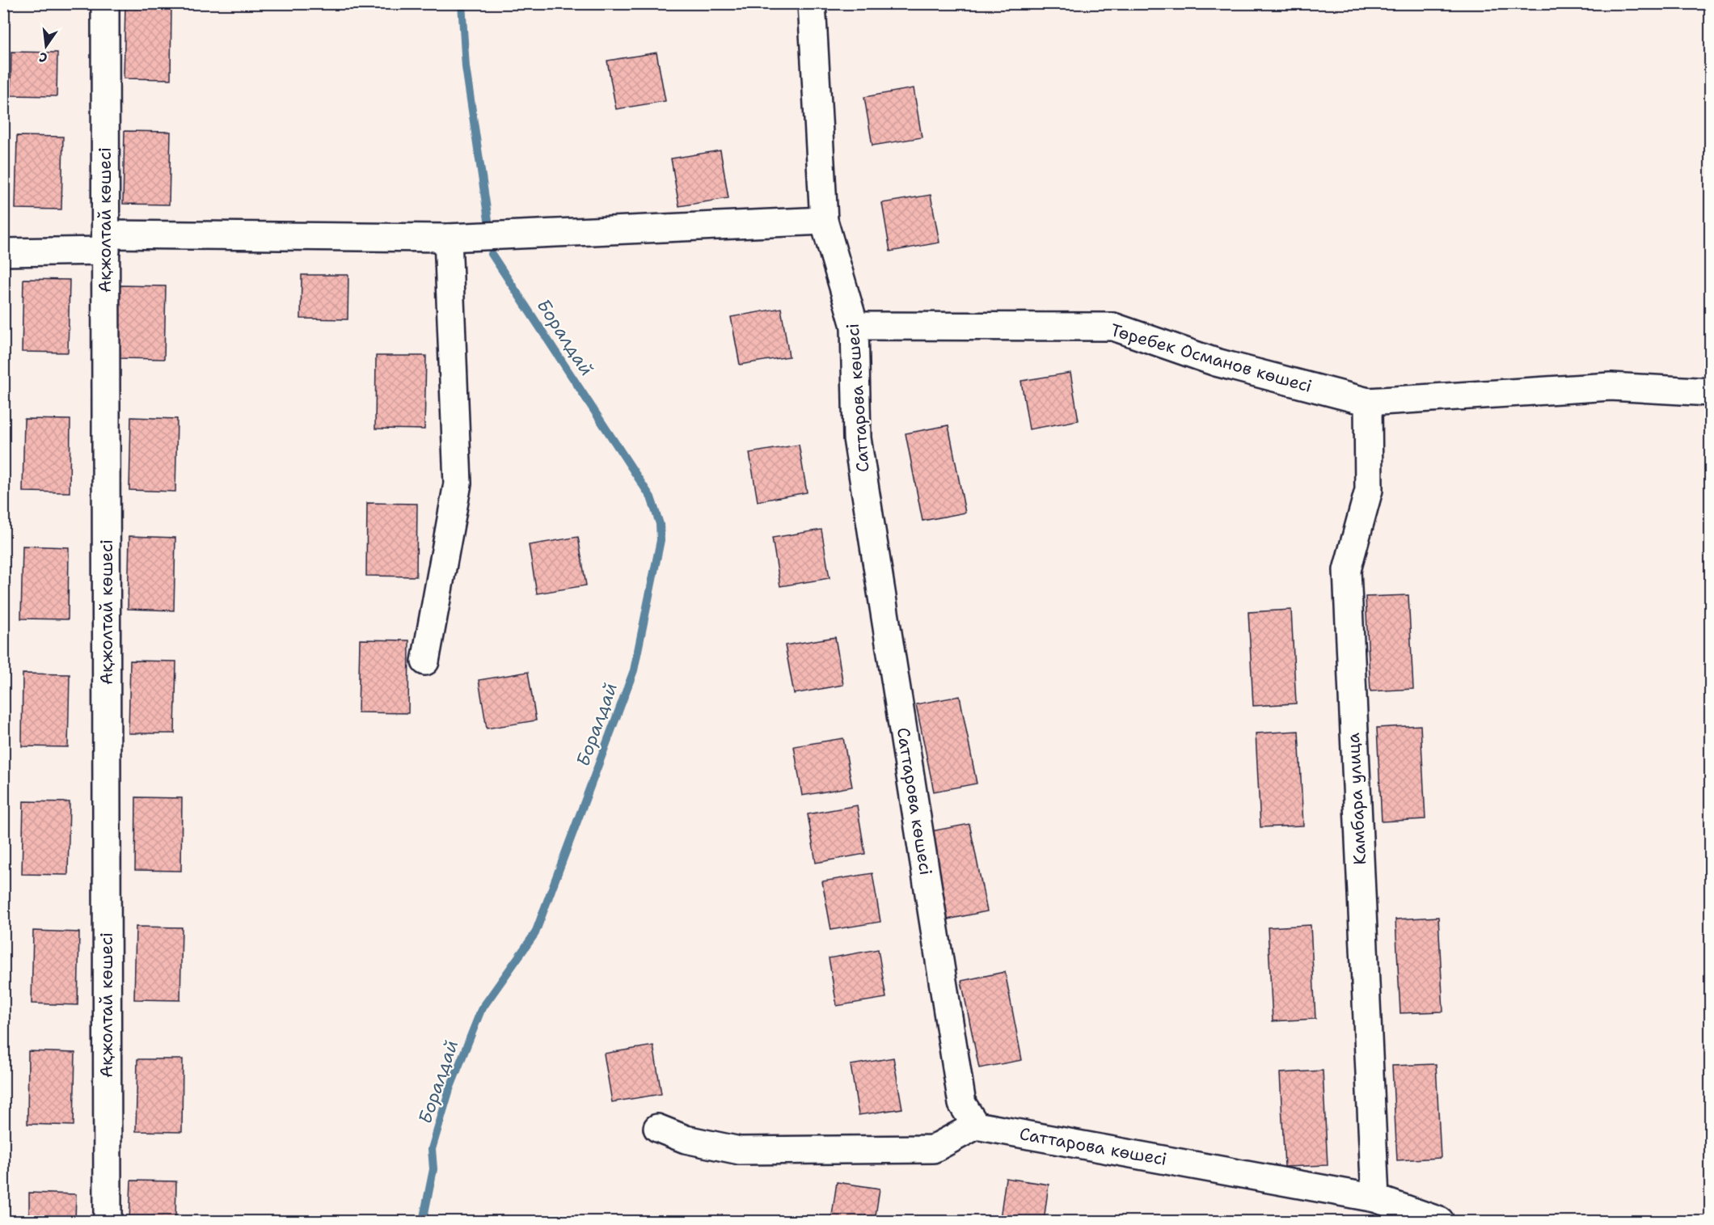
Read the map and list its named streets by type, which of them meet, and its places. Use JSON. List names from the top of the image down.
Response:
{
  "streets": {
    "street": [
      "Ақжолтай көшесі",
      "Төребек Османов көшесі",
      "Саттарова көшесі",
      "Камбара улица"
    ]
  },
  "crossings": [
    ["Төребек Османов көшесі", "Саттарова көшесі"],
    ["Төребек Османов көшесі", "Камбара улица"],
    ["Саттарова көшесі", "Камбара улица"]
  ],
  "water": ["Боралдай"],
  "north": "bottom"
}
